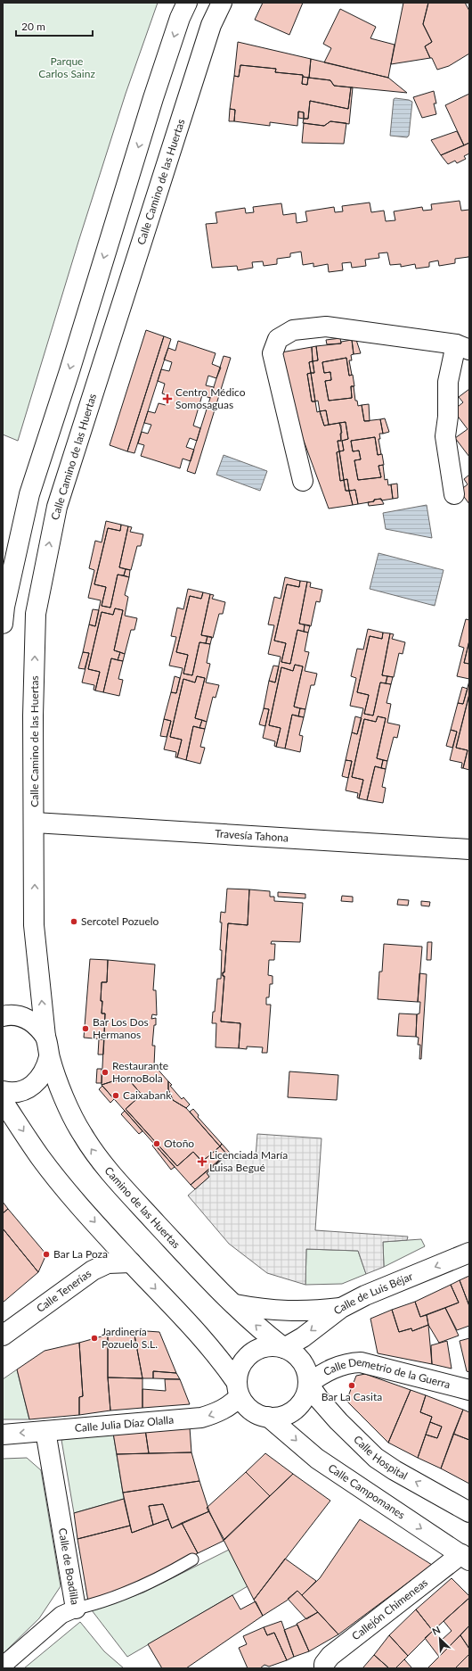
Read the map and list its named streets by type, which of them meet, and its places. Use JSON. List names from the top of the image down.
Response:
{
  "streets": {
    "main road": [
      "Calle Camino de las Huertas",
      "Travesía Tahona",
      "Camino de las Huertas",
      "Calle Tenerías",
      "Calle de Luis Béjar",
      "Calle Demetrio de la Guerra",
      "Calle Julia Díaz Olalla",
      "Calle Hospital",
      "Calle Campomanes",
      "Calle de Boadilla",
      "Callejón Chimeneas"
    ]
  },
  "crossings": [
    ["Calle Camino de las Huertas", "Travesía Tahona"],
    ["Calle Camino de las Huertas", "Camino de las Huertas"],
    ["Camino de las Huertas", "Calle de Luis Béjar"],
    ["Camino de las Huertas", "Calle Demetrio de la Guerra"],
    ["Camino de las Huertas", "Calle Julia Díaz Olalla"],
    ["Camino de las Huertas", "Calle Hospital"],
    ["Camino de las Huertas", "Calle Campomanes"],
    ["Calle de Luis Béjar", "Calle Demetrio de la Guerra"],
    ["Calle de Luis Béjar", "Calle Julia Díaz Olalla"],
    ["Calle de Luis Béjar", "Calle Hospital"],
    ["Calle de Luis Béjar", "Calle Campomanes"],
    ["Calle Demetrio de la Guerra", "Calle Julia Díaz Olalla"],
    ["Calle Demetrio de la Guerra", "Calle Hospital"],
    ["Calle Demetrio de la Guerra", "Calle Campomanes"],
    ["Calle Julia Díaz Olalla", "Calle Hospital"],
    ["Calle Julia Díaz Olalla", "Calle Campomanes"],
    ["Calle Julia Díaz Olalla", "Calle de Boadilla"],
    ["Calle Hospital", "Calle Campomanes"],
    ["Calle Campomanes", "Callejón Chimeneas"]
  ],
  "one_way": [
    "Calle de Luis Béjar",
    "Calle Julia Díaz Olalla",
    "Calle Hospital",
    "Calle Campomanes"
  ],
  "parks": ["Parque Carlos Sainz"],
  "places": {
    "health": ["Centro Médico Somosaguas", "Licenciada María Luisa Begué"],
    "other": [
      "Sercotel Pozuelo",
      "Bar Los Dos Hermanos",
      "Restaurante HornoBola",
      "Caixabank",
      "Otoño",
      "Bar La Poza",
      "Jardinería Pozuelo S.L.",
      "Bar La Casita"
    ]
  },
  "scale_bar": "20 m",
  "north": "top left"
}
